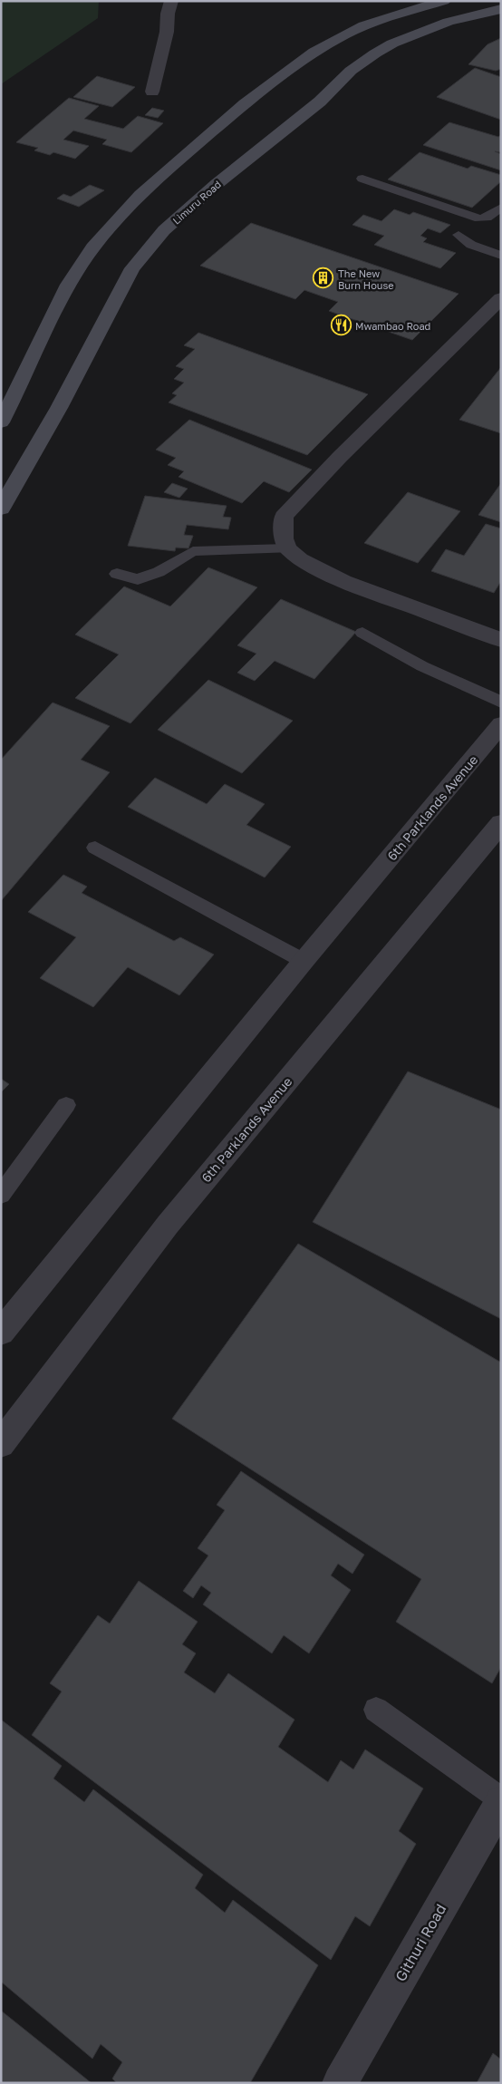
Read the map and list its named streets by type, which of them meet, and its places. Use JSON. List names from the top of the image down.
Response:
{
  "streets": {
    "main road": ["Limuru Road"],
    "street": ["6th Parklands Avenue", "Githuri Road"]
  },
  "places": {
    "building": ["The New Burn House"],
    "restaurant": ["Mwambao Road"]
  }
}
